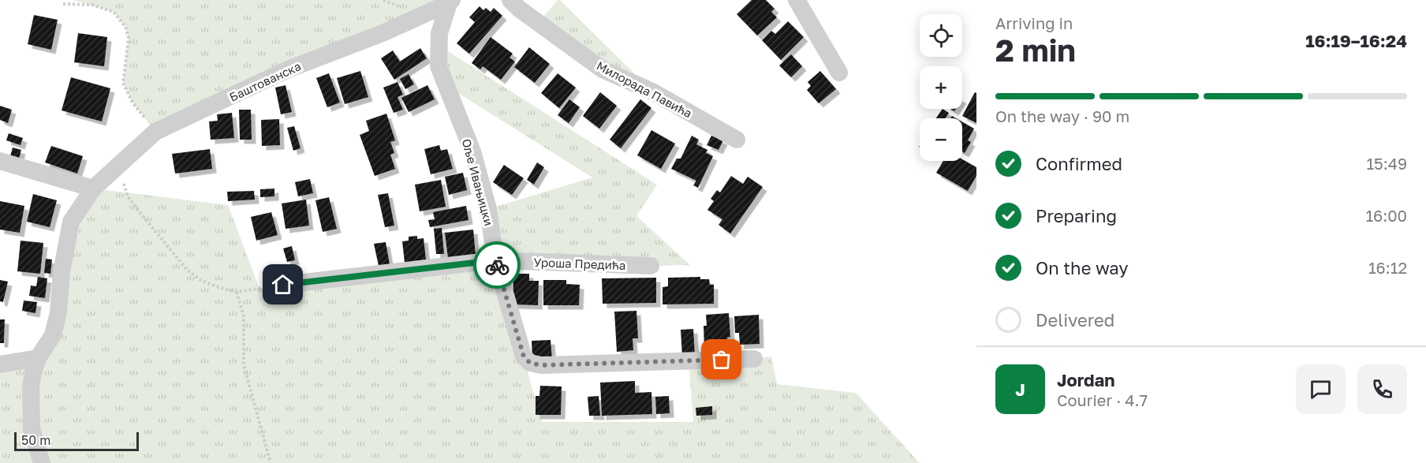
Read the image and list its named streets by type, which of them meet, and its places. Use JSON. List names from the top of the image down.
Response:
{
  "streets": {
    "street": [
      "Баштованска",
      "Милорада Павића",
      "Оље Ивањицки",
      "Уроша Предића"
    ]
  },
  "crossings": [
    ["Баштованска", "Оље Ивањицки"],
    ["Оље Ивањицки", "Уроша Предића"]
  ],
  "scale_bar": "50 m",
  "page": {
    "heading": ["2 min", "Arriving in", "16:19–16:24"],
    "panel": ["Jordan", "Courier · 4.7"],
    "map_buttons": ["+", "−"],
    "bar": "On the way · 90 m",
    "list": [
      ["Confirmed", "15:49"],
      ["Preparing", "16:00"],
      ["On the way", "16:12"],
      "Delivered"
    ],
    "round": "J",
    "scale": "50 m"
  }
}
